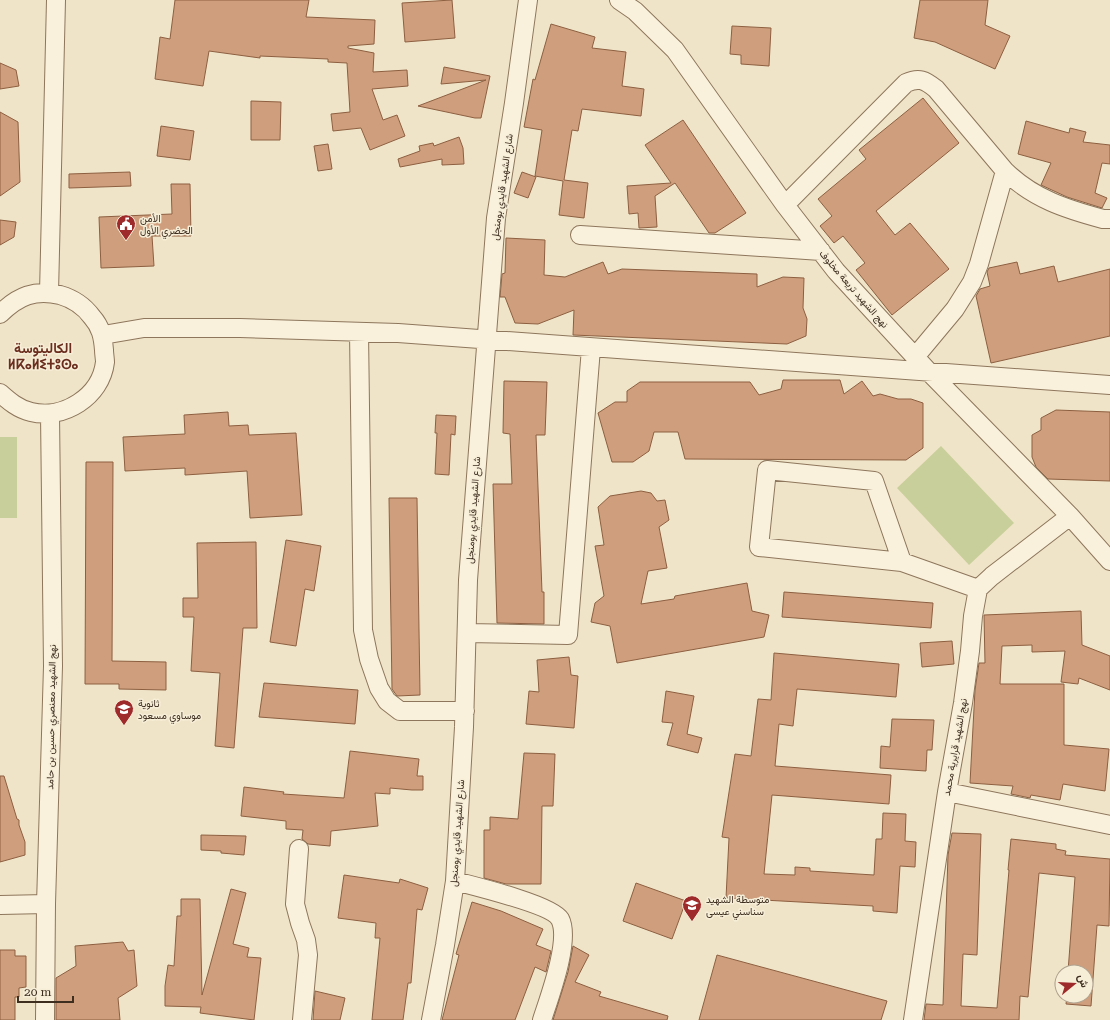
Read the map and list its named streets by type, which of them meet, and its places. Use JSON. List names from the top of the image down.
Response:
{
  "streets": {
    "street": [
      "شارع الشهيد قايدي بومنجل",
      "نهج الشهيد تريعة مخلوف",
      "نهج الشهيد معنصري حسين بن حامد",
      "نهج الشهيد قرايرية محمد"
    ]
  },
  "districts": ["الكاليتوسة ⵍⴽⴰⵍⵉⵜⵓⵙⴰ"],
  "places": {
    "public building": ["الأمن الحضري الأول"],
    "school or university": ["ثانوية موساوي مسعود", "متوسطة الشهيد سناسني عيسى"]
  },
  "scale_bar": "20 m",
  "north": "right"
}
